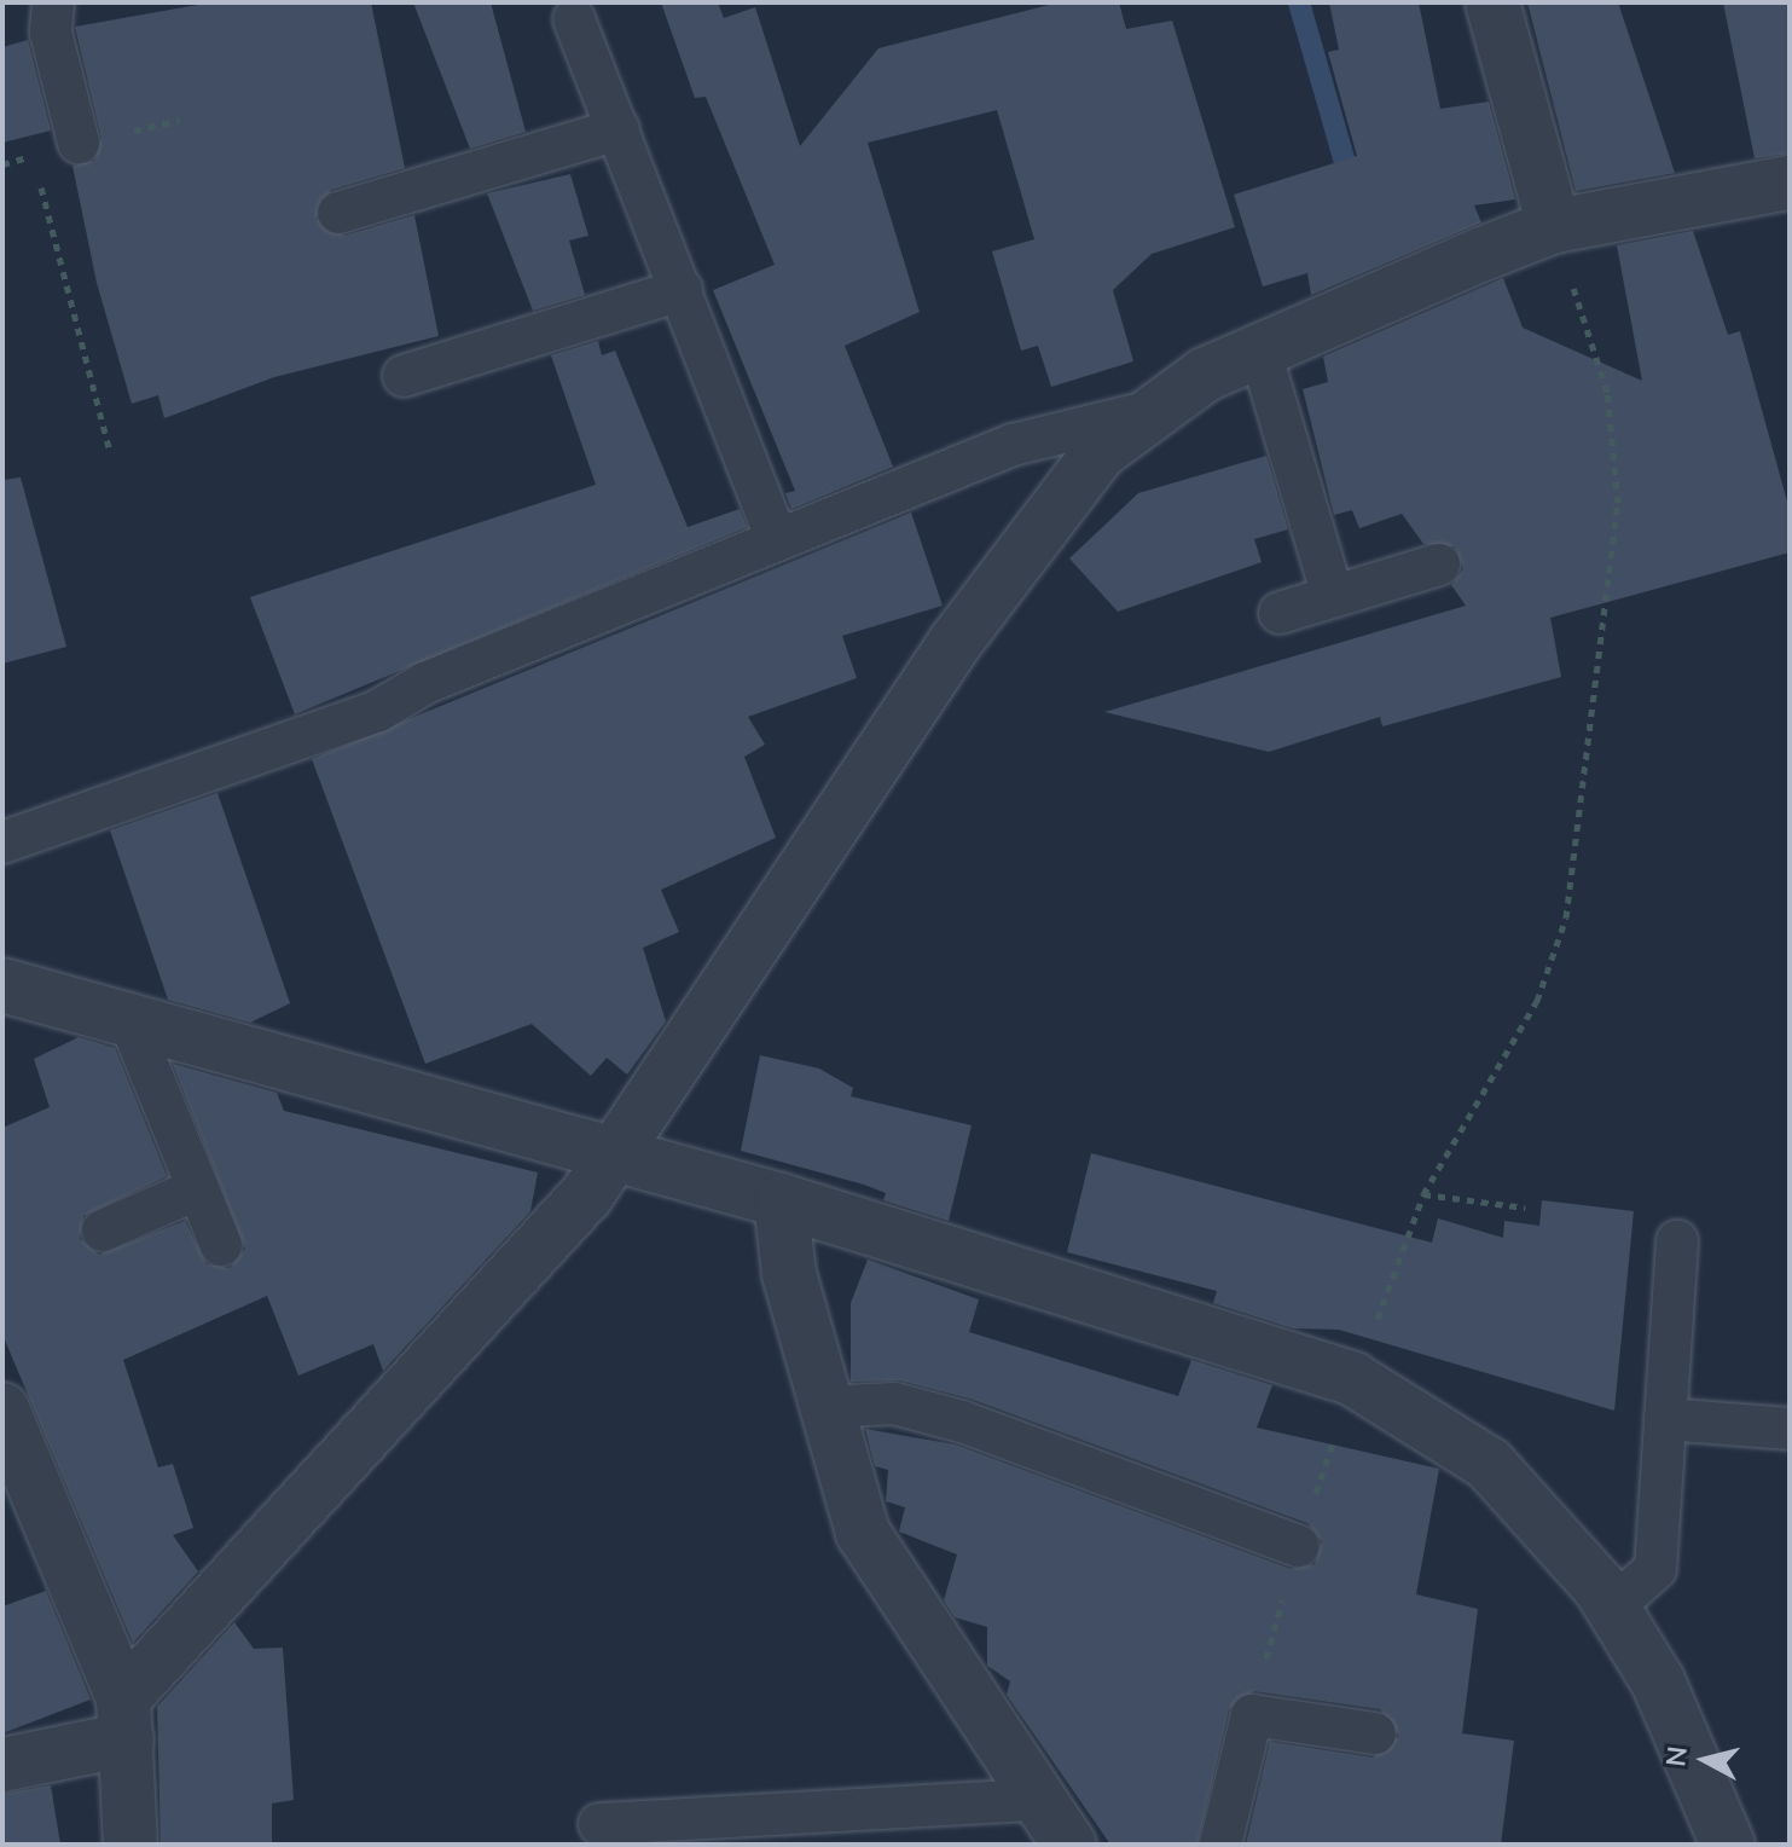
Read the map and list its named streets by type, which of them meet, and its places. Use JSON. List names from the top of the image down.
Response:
{
  "north": "left"
}
